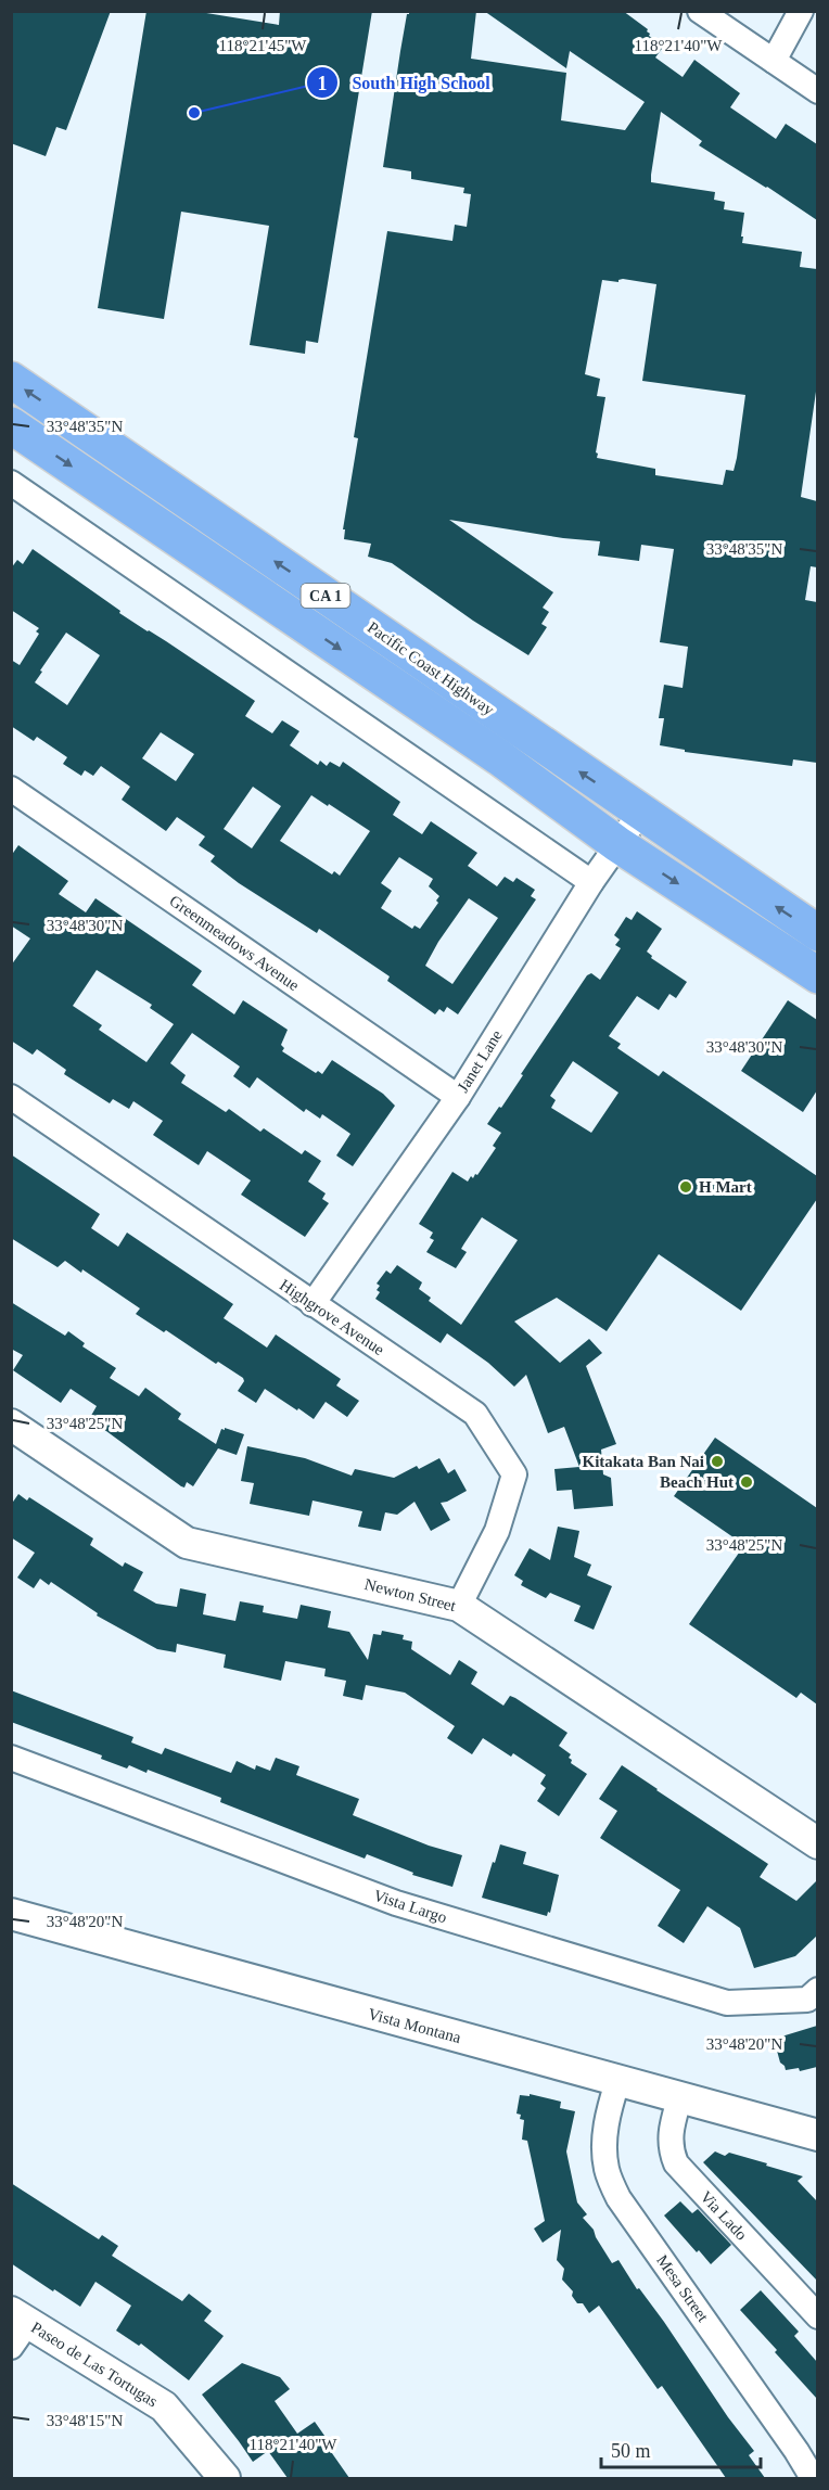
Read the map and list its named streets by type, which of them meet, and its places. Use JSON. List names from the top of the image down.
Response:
{
  "streets": {
    "highway": ["CA 1", "Pacific Coast Highway"],
    "street": [
      "Greenmeadows Avenue",
      "Janet Lane",
      "Highgrove Avenue",
      "Newton Street",
      "Vista Largo",
      "Vista Montana",
      "Via Lado",
      "Mesa Street",
      "Paseo de Las Tortugas"
    ]
  },
  "crossings": [
    ["CA 1", "Janet Lane"],
    ["Pacific Coast Highway", "Janet Lane"],
    ["Greenmeadows Avenue", "Janet Lane"],
    ["Janet Lane", "Highgrove Avenue"],
    ["Highgrove Avenue", "Newton Street"],
    ["Vista Montana", "Via Lado"],
    ["Vista Montana", "Mesa Street"]
  ],
  "places": [
    "South High School",
    "H Mart",
    "Kitakata Ban Nai",
    "Beach Hut"
  ],
  "scale_bar": "50 m",
  "coordinates": [
    "118°21'40\"W",
    "118°21'45\"W",
    "33°48'35\"N",
    "33°48'30\"N",
    "33°48'25\"N",
    "33°48'20\"N",
    "33°48'15\"N"
  ]
}
